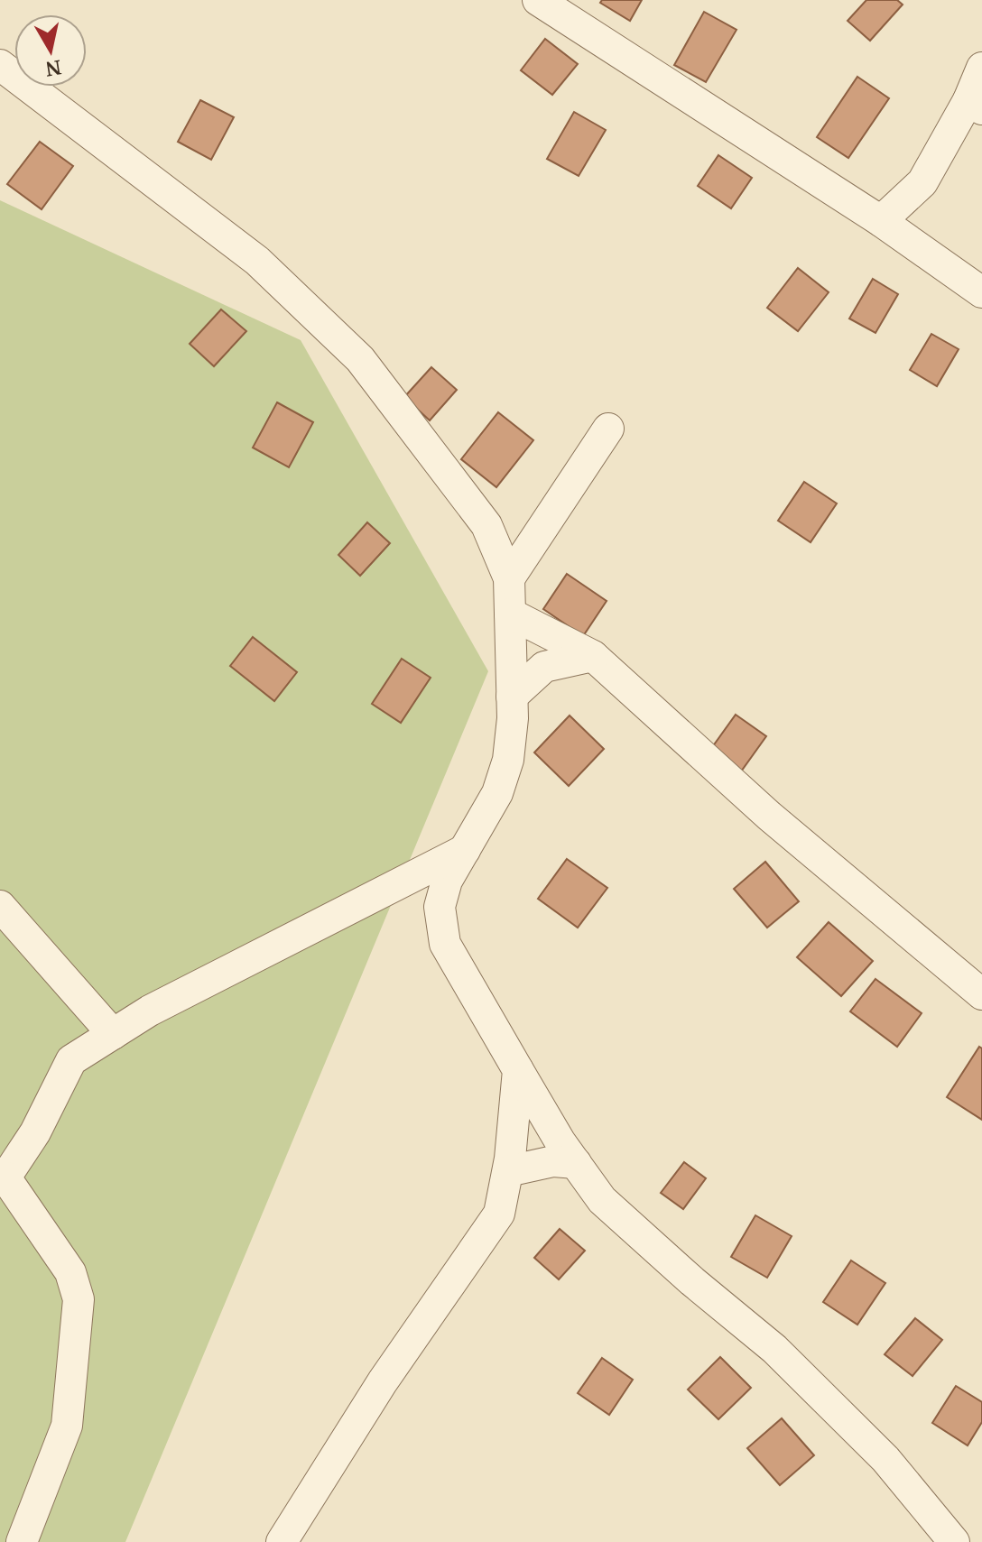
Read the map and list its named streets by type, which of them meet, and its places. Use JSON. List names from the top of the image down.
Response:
{
  "north": "bottom"
}
